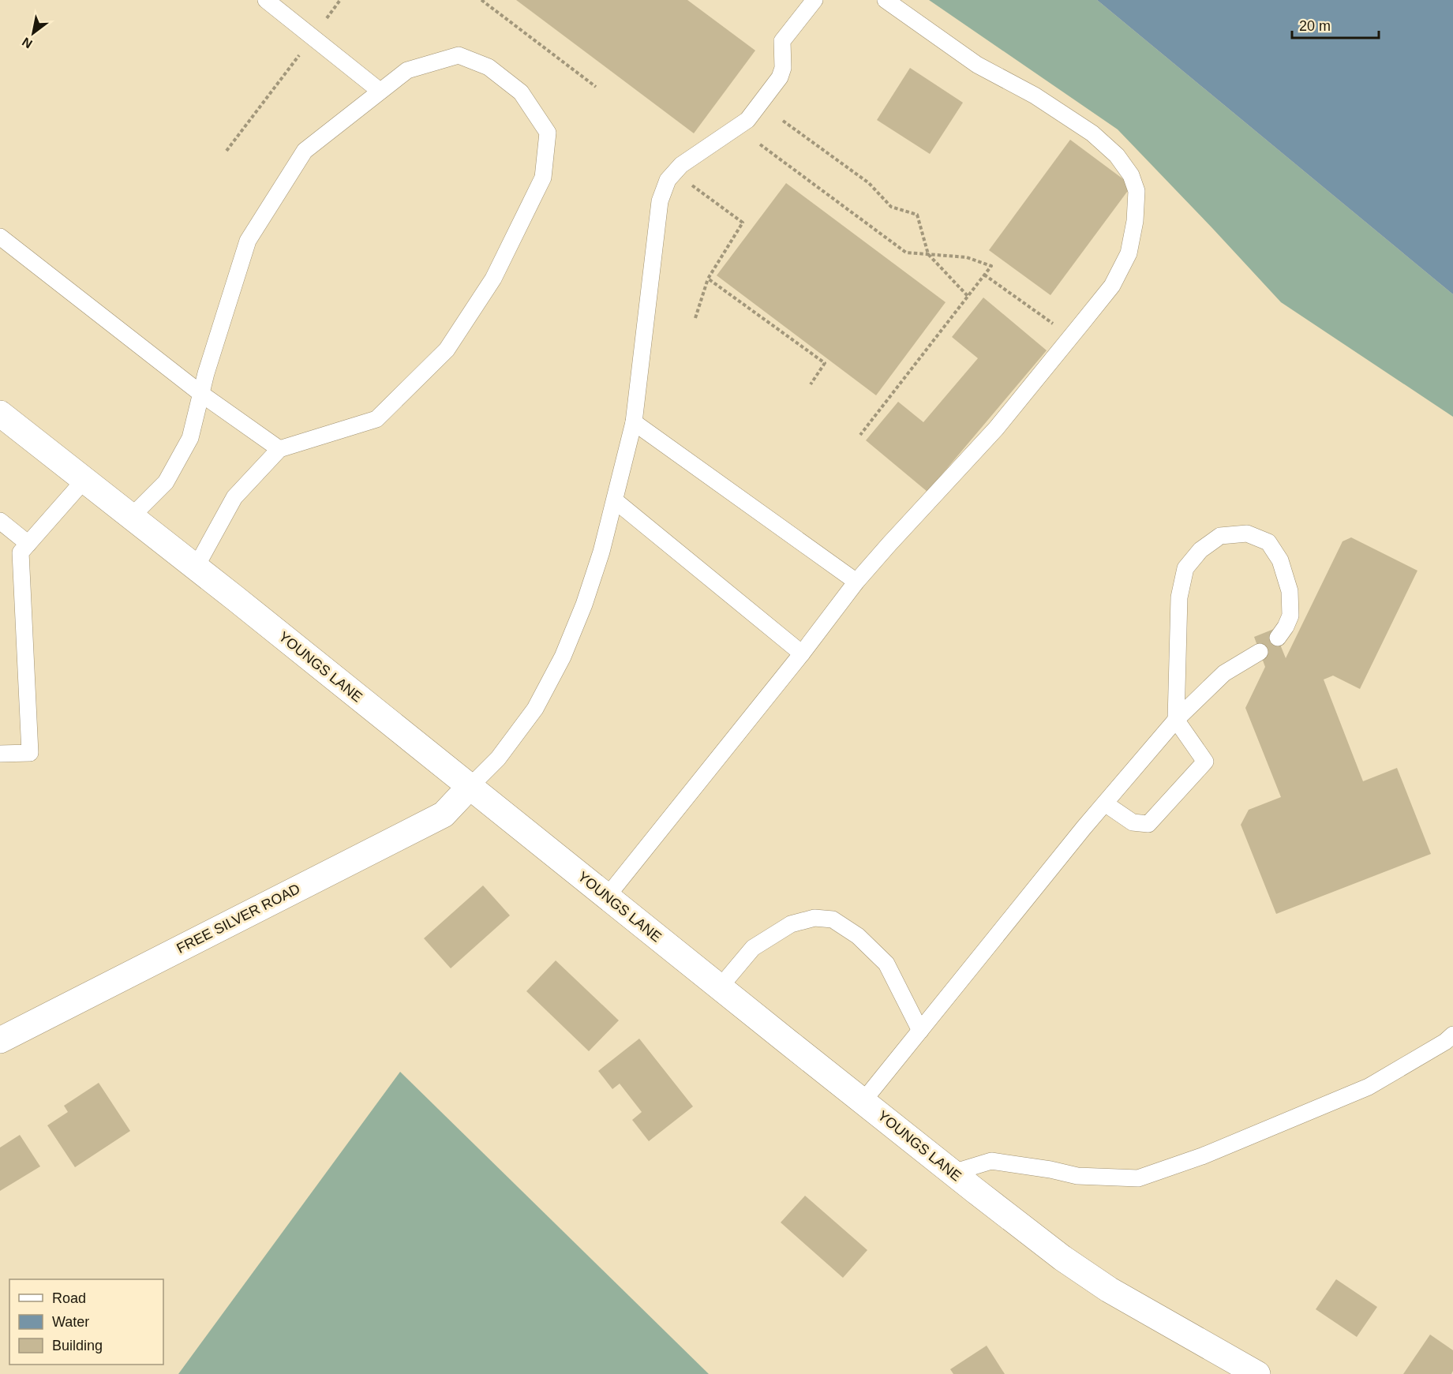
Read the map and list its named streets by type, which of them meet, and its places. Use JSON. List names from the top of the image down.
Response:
{
  "streets": {
    "street": ["YOUNGS LANE", "FREE SILVER ROAD"]
  },
  "crossings": [
    ["YOUNGS LANE", "FREE SILVER ROAD"]
  ],
  "legend": ["Road", "Water", "Building"],
  "scale_bar": "20 m",
  "north": "bottom left"
}
